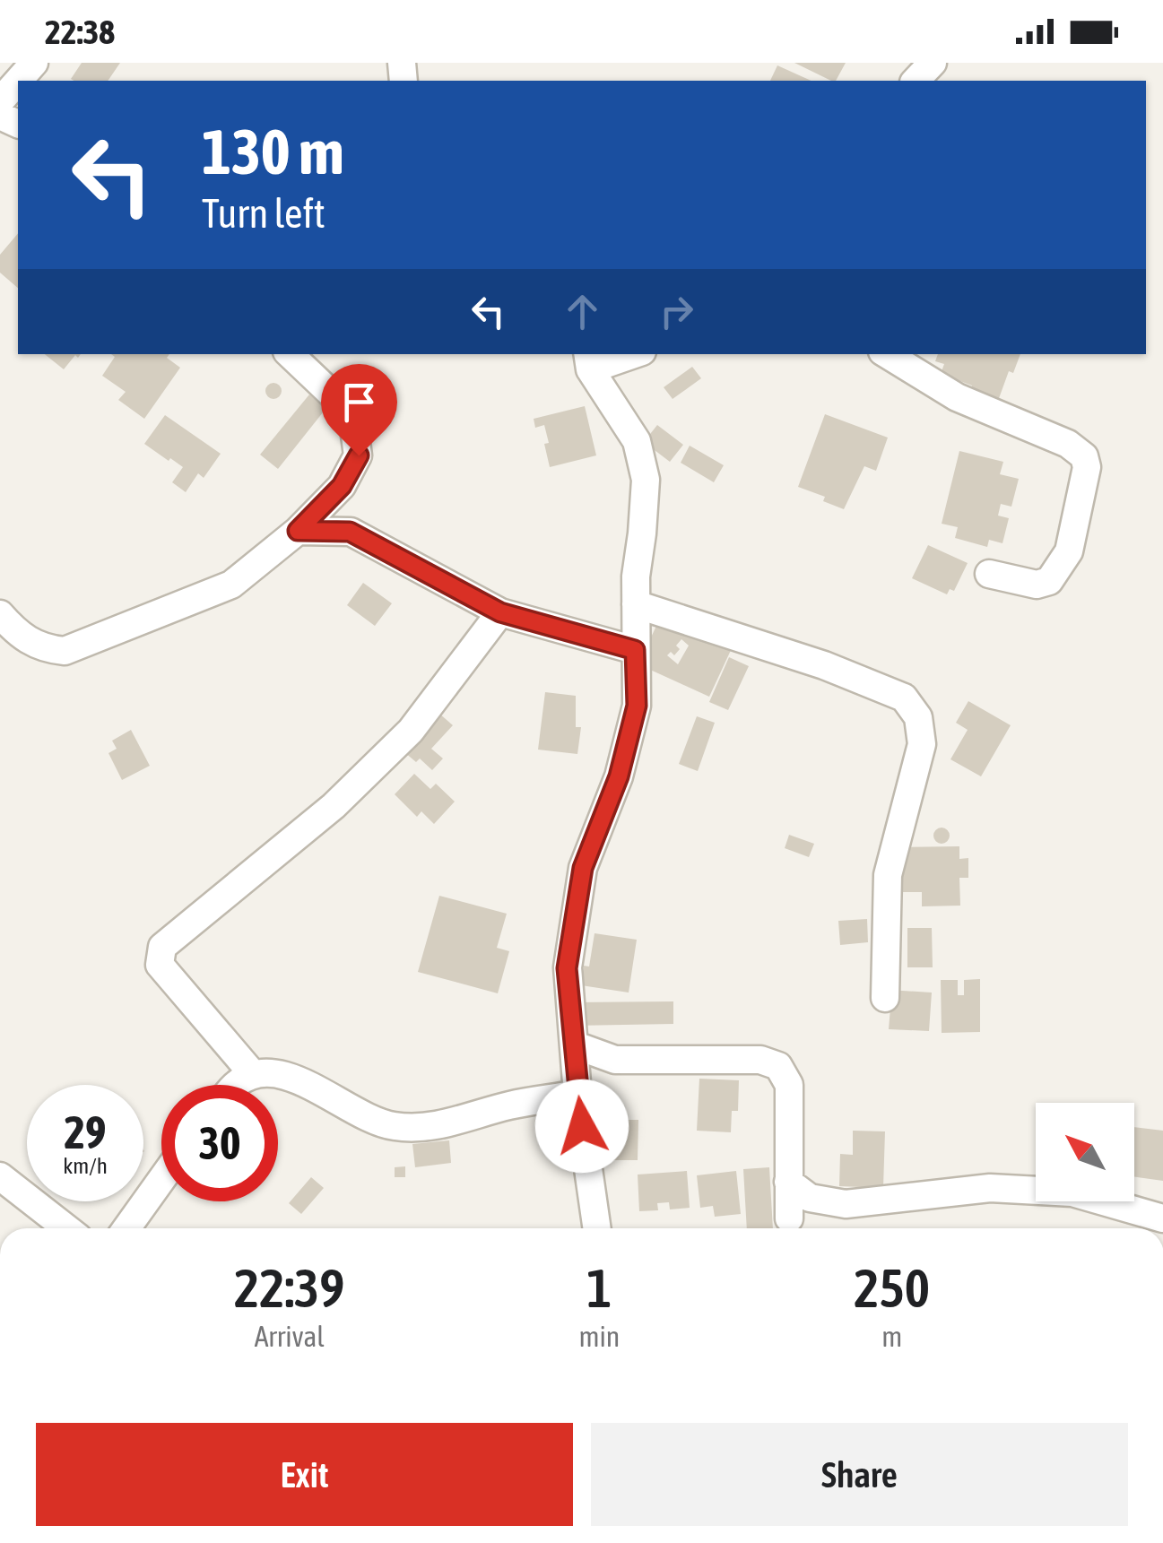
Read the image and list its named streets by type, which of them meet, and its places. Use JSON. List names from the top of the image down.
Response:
{
  "north": "top left",
  "page": {
    "status": "22:38",
    "turn": ["130 m", "Turn left"],
    "speed": "29 km/h",
    "limit": "30",
    "eta": [
      "22:39",
      "Arrival",
      "1",
      "min",
      "250",
      "m"
    ],
    "buttons": ["Exit", "Share"]
  }
}
